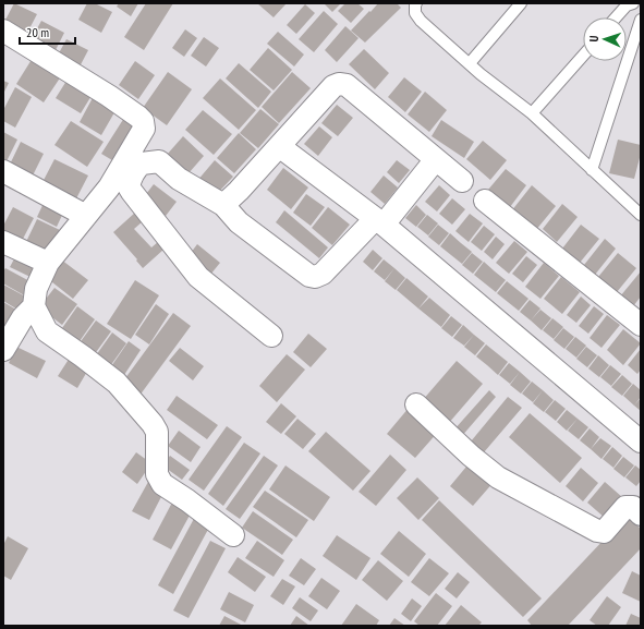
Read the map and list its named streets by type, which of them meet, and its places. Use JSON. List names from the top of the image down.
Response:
{
  "scale_bar": "20 m",
  "north": "left"
}
